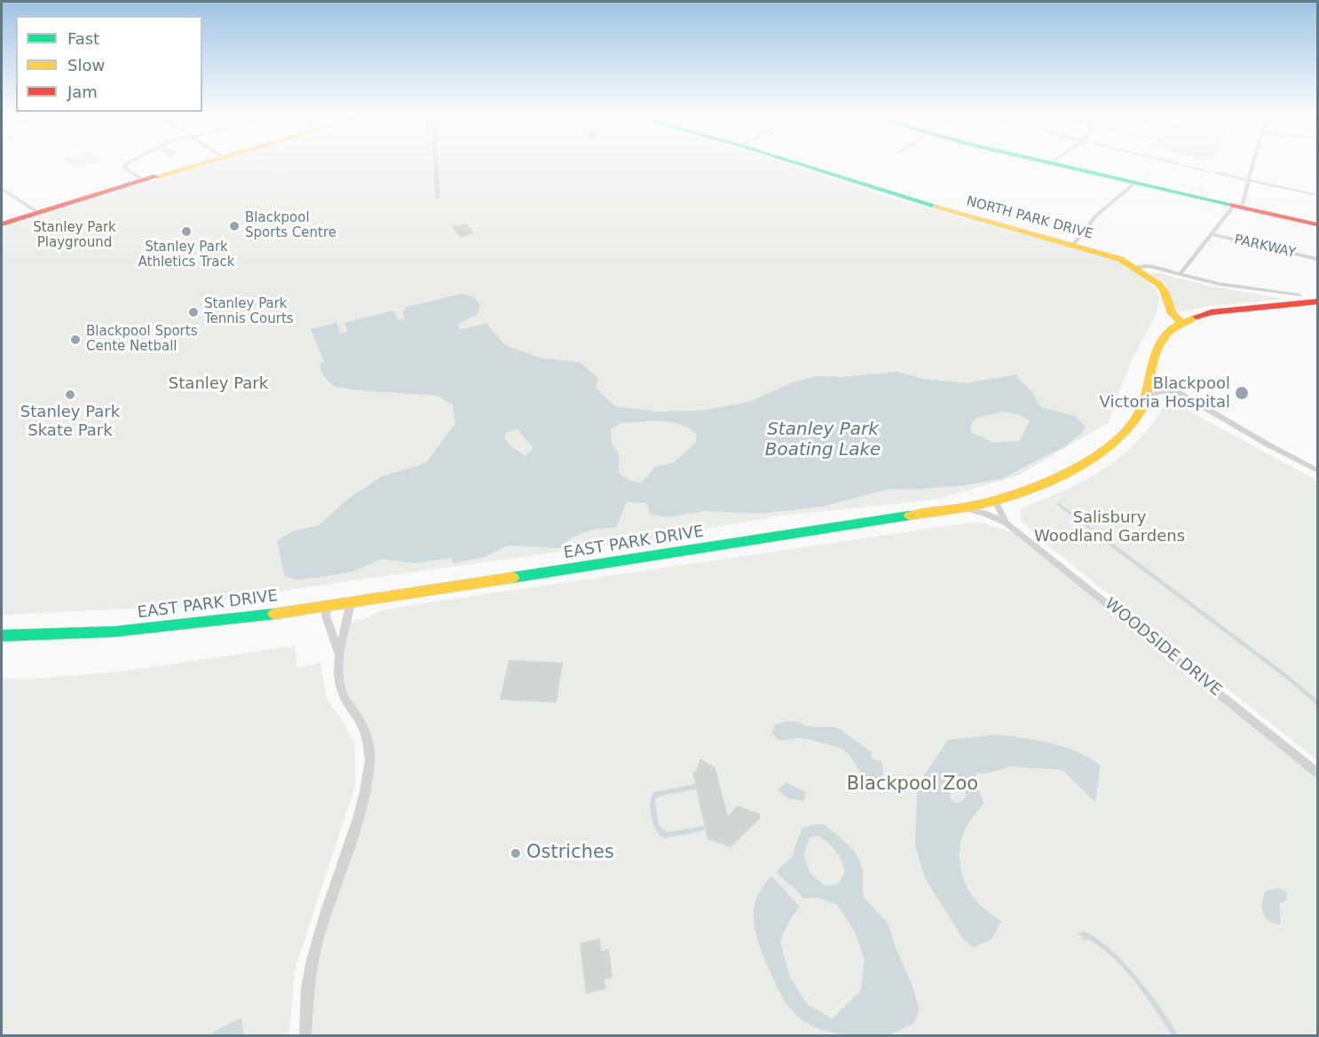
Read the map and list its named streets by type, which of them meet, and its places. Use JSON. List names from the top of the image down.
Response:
{
  "streets": {
    "main road": ["NORTH PARK DRIVE", "EAST PARK DRIVE"],
    "street": ["PARKWAY", "WOODSIDE DRIVE"]
  },
  "crossings": [
    ["NORTH PARK DRIVE", "EAST PARK DRIVE"],
    ["EAST PARK DRIVE", "WOODSIDE DRIVE"]
  ],
  "water": ["Stanley Park Boating Lake"],
  "parks": [
    "Stanley Park Playground",
    "Stanley Park",
    "Salisbury Woodland Gardens",
    "Blackpool Zoo"
  ],
  "places": [
    "Blackpool Sports Centre",
    "Stanley Park Athletics Track",
    "Stanley Park Tennis Courts",
    "Blackpool Sports Cente Netball",
    "Blackpool Victoria Hospital",
    "Stanley Park Skate Park",
    "Ostriches"
  ],
  "legend": ["Fast", "Slow", "Jam"]
}
